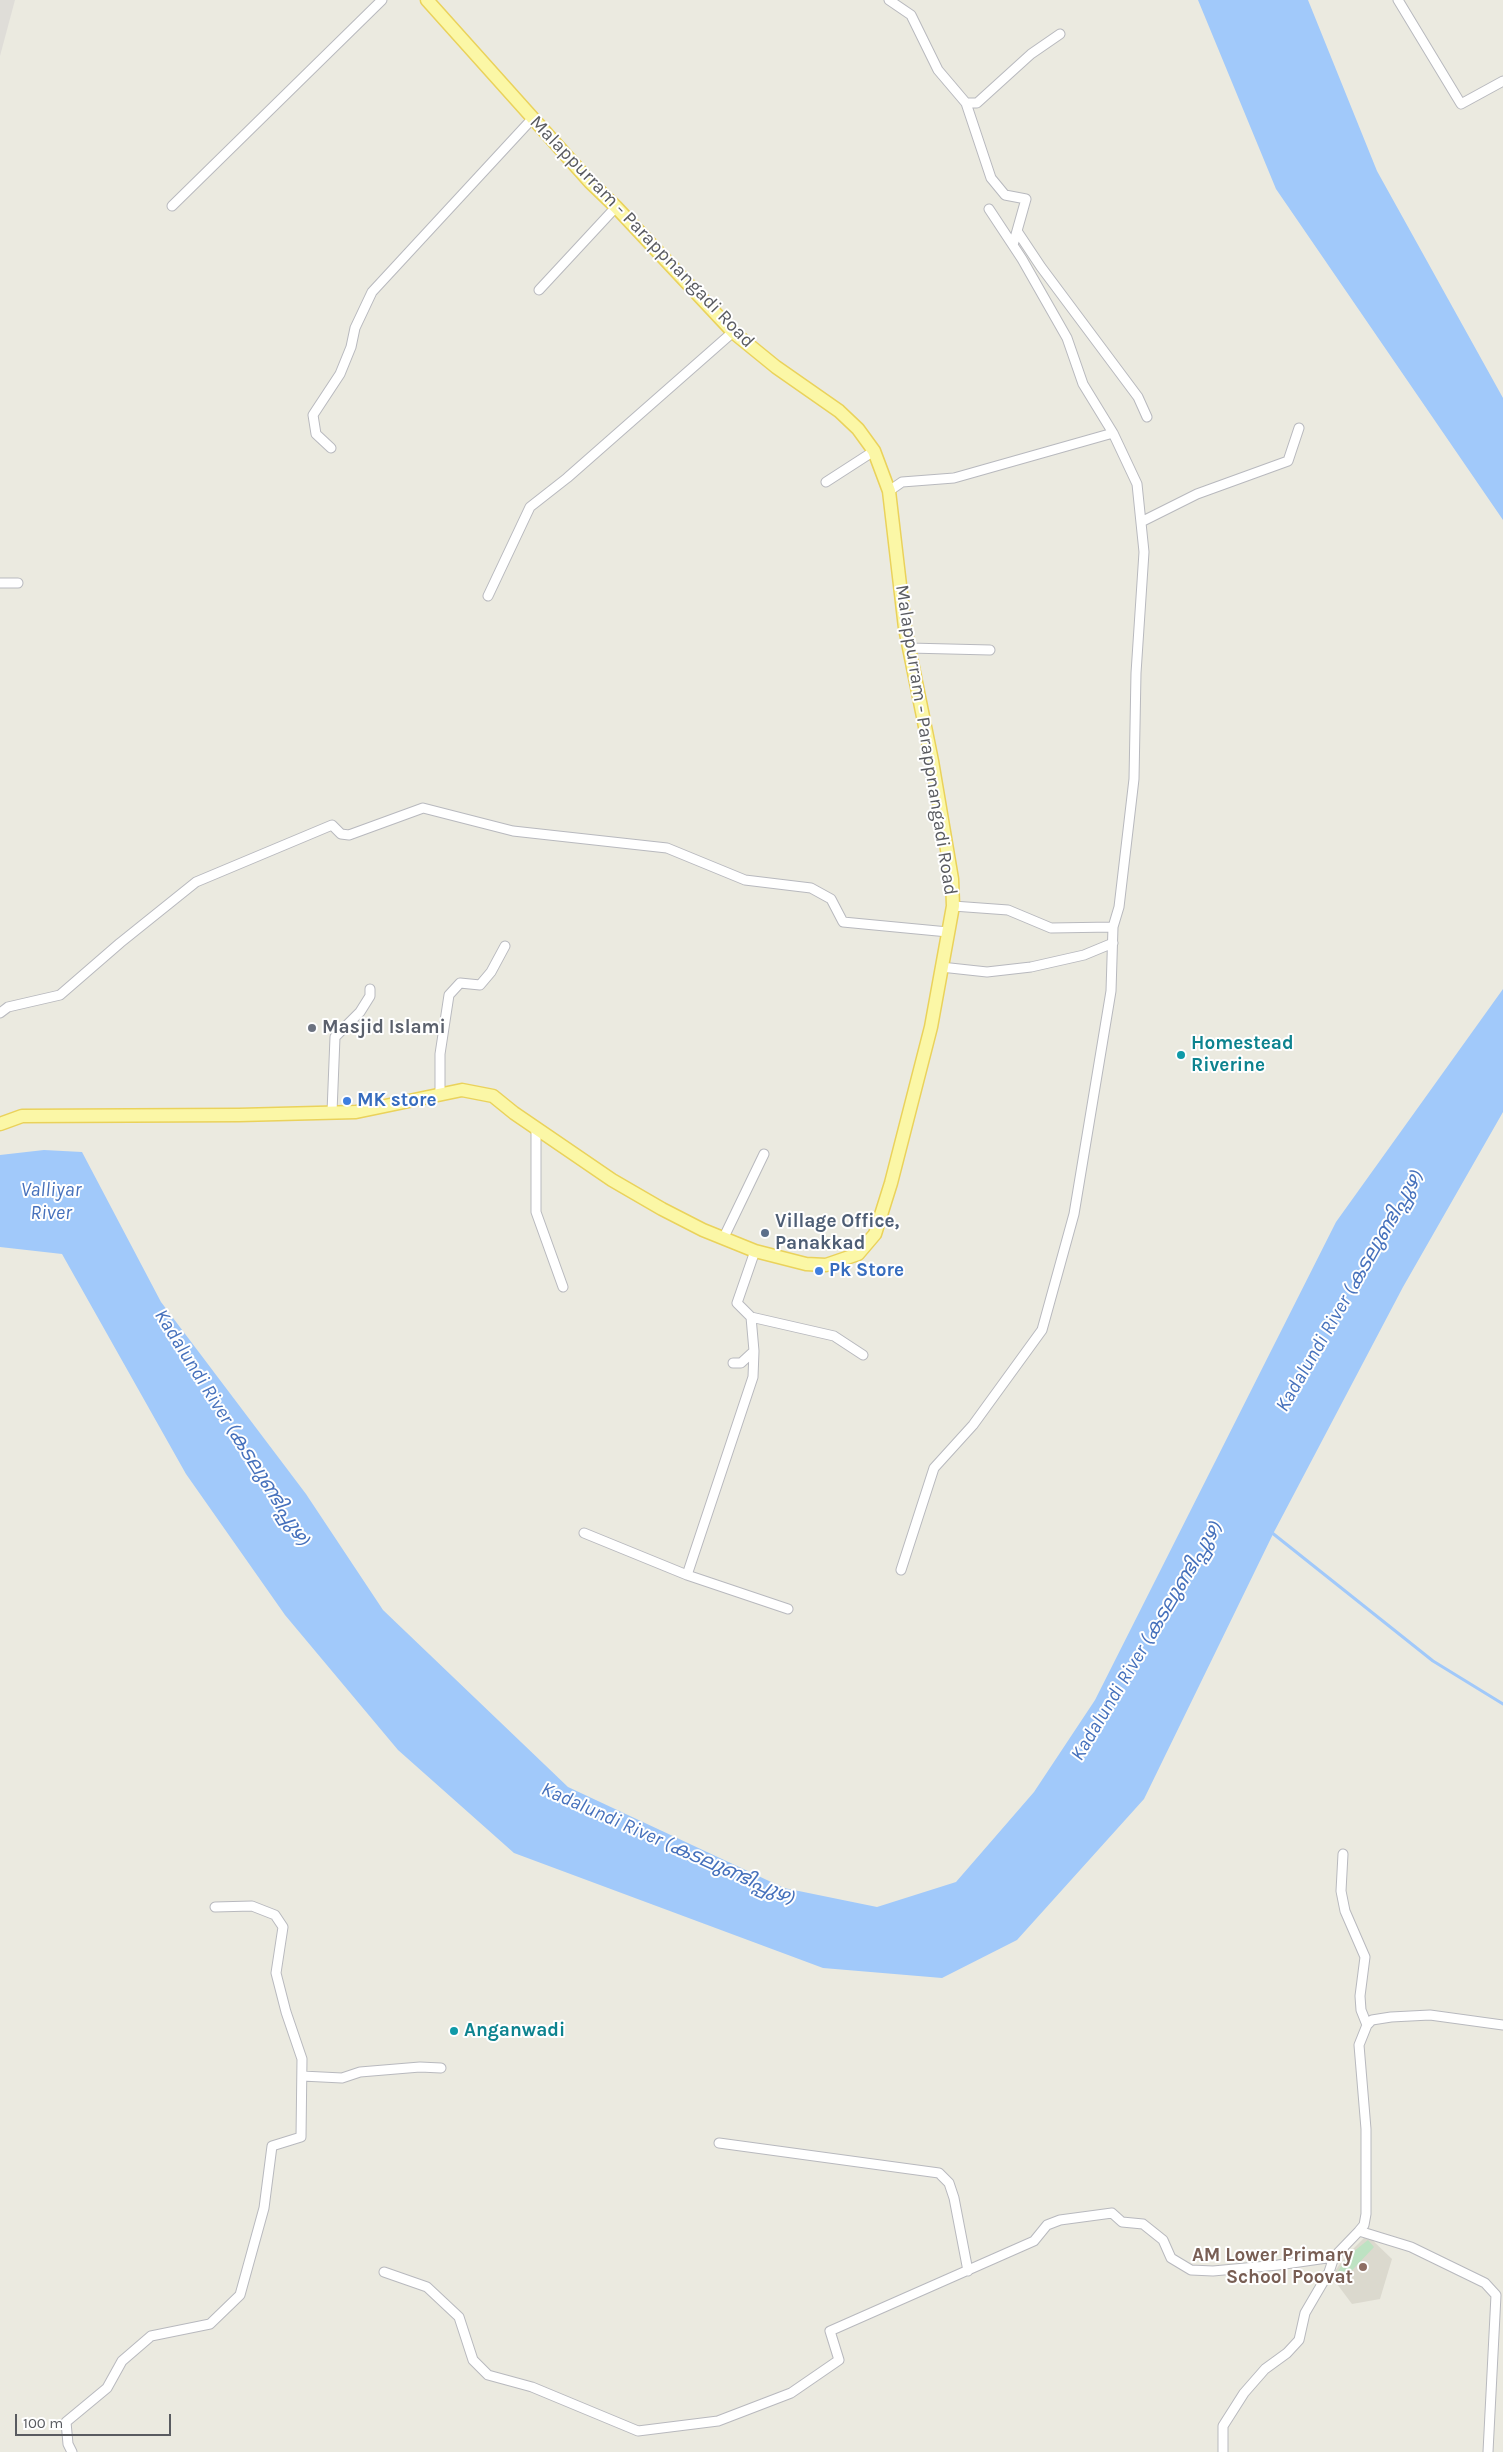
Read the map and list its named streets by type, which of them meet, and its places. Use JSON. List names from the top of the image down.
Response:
{
  "streets": {
    "main road": ["Malappurram - Parappnangadi Road"]
  },
  "water": ["Valliyar River", "Kadalundi River (കടലുണ്ടിപ്പുഴ)"],
  "places": [
    "Masjid Islami",
    "Homestead Riverine",
    "MK store",
    "Village Office, Panakkad",
    "Pk Store",
    "Anganwadi",
    "AM Lower Primary School Poovat"
  ],
  "scale_bar": "100 m"
}
